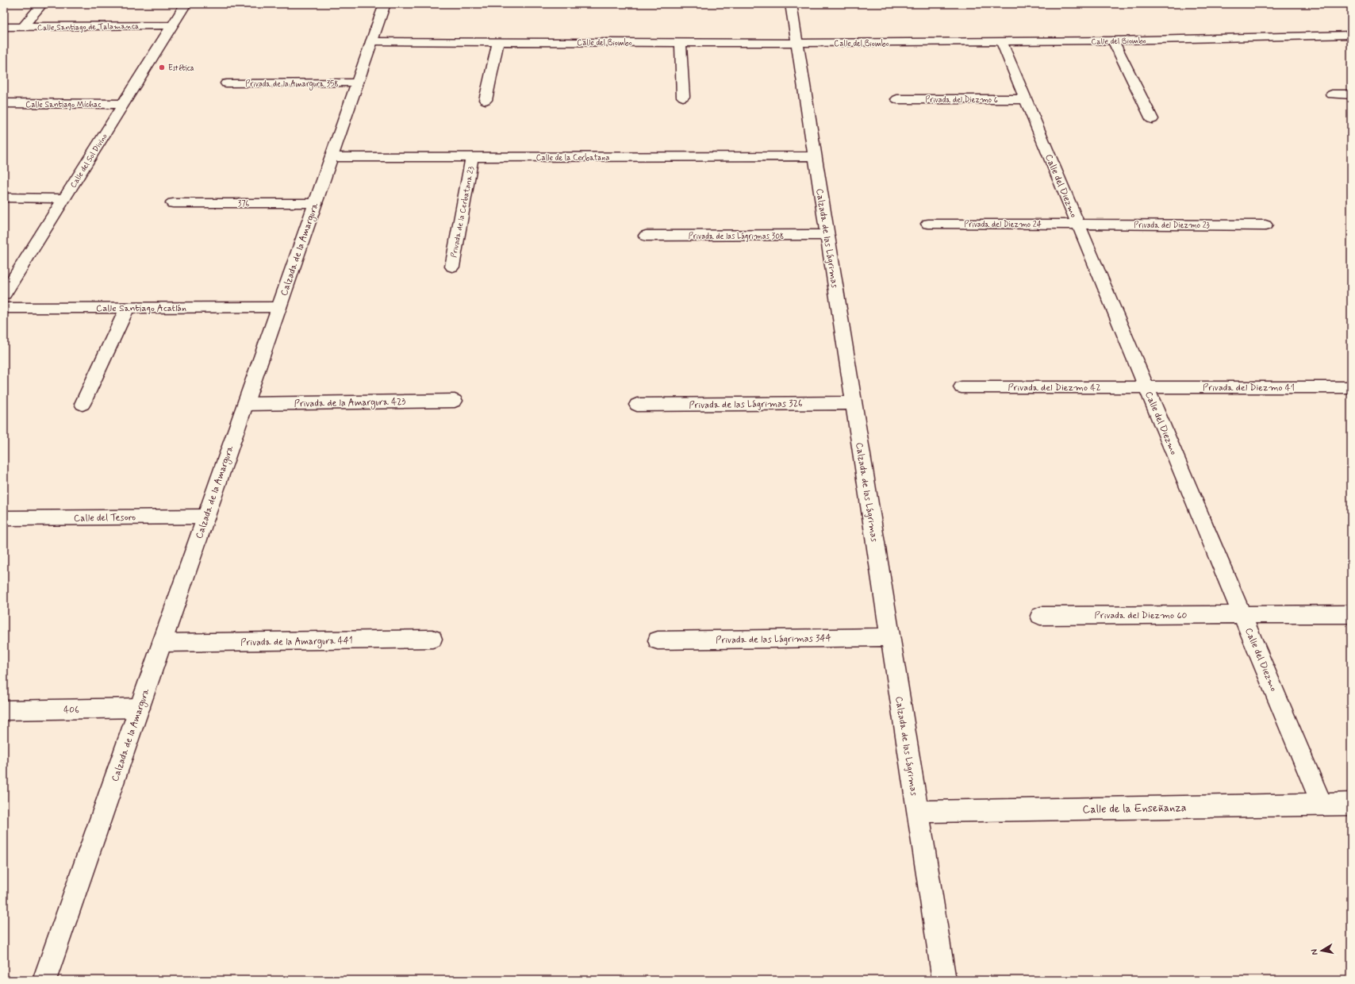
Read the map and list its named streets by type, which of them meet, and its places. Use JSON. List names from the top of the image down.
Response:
{
  "streets": {
    "street": [
      "Calle Santiago de Talamanca",
      "Calle del Biombo",
      "Privada de la Amargura 358",
      "Privada del Diezmo 6",
      "Calle Santiago Michac",
      "Calle de la Cerbatana",
      "Calle del Sol Divino",
      "Calle del Diezmo",
      "376",
      "Privada de la Cerbatana 23",
      "Privada del Diezmo 24",
      "Privada del Diezmo 23",
      "Privada de las Lágrimas 308",
      "Calzada de las Lágrimas",
      "Calzada de la Amargura",
      "Calle Santiago Acatlán",
      "Privada del Diezmo 42",
      "Privada del Diezmo 41",
      "Privada de la Amargura 423",
      "Privada de las Lágrimas 326",
      "Calle del Tesoro",
      "Privada del Diezmo 60",
      "Privada de las Lágrimas 344",
      "Privada de la Amargura 441",
      "406",
      "Calle de la Enseñanza"
    ]
  },
  "crossings": [
    ["Calle Santiago de Talamanca", "Calle del Sol Divino"],
    ["Calle del Biombo", "Calle del Diezmo"],
    ["Calle del Biombo", "Calzada de las Lágrimas"],
    ["Calle del Biombo", "Calzada de la Amargura"],
    ["Privada de la Amargura 358", "Calzada de la Amargura"],
    ["Privada del Diezmo 6", "Calle del Diezmo"],
    ["Calle Santiago Michac", "Calle del Sol Divino"],
    ["Calle de la Cerbatana", "Privada de la Cerbatana 23"],
    ["Calle de la Cerbatana", "Calzada de las Lágrimas"],
    ["Calle de la Cerbatana", "Calzada de la Amargura"],
    ["Calle del Diezmo", "Privada del Diezmo 24"],
    ["Calle del Diezmo", "Privada del Diezmo 23"],
    ["Calle del Diezmo", "Privada del Diezmo 42"],
    ["Calle del Diezmo", "Privada del Diezmo 41"],
    ["Calle del Diezmo", "Privada del Diezmo 60"],
    ["Calle del Diezmo", "Calle de la Enseñanza"],
    ["376", "Calzada de la Amargura"],
    ["Privada del Diezmo 24", "Privada del Diezmo 23"],
    ["Privada de las Lágrimas 308", "Calzada de las Lágrimas"],
    ["Calzada de las Lágrimas", "Privada de las Lágrimas 326"],
    ["Calzada de las Lágrimas", "Privada de las Lágrimas 344"],
    ["Calzada de las Lágrimas", "Calle de la Enseñanza"],
    ["Calzada de la Amargura", "Calle Santiago Acatlán"],
    ["Calzada de la Amargura", "Privada de la Amargura 423"],
    ["Calzada de la Amargura", "Calle del Tesoro"],
    ["Calzada de la Amargura", "Privada de la Amargura 441"],
    ["Calzada de la Amargura", "406"],
    ["Privada del Diezmo 42", "Privada del Diezmo 41"]
  ],
  "places": ["Estética"],
  "north": "left"
}
